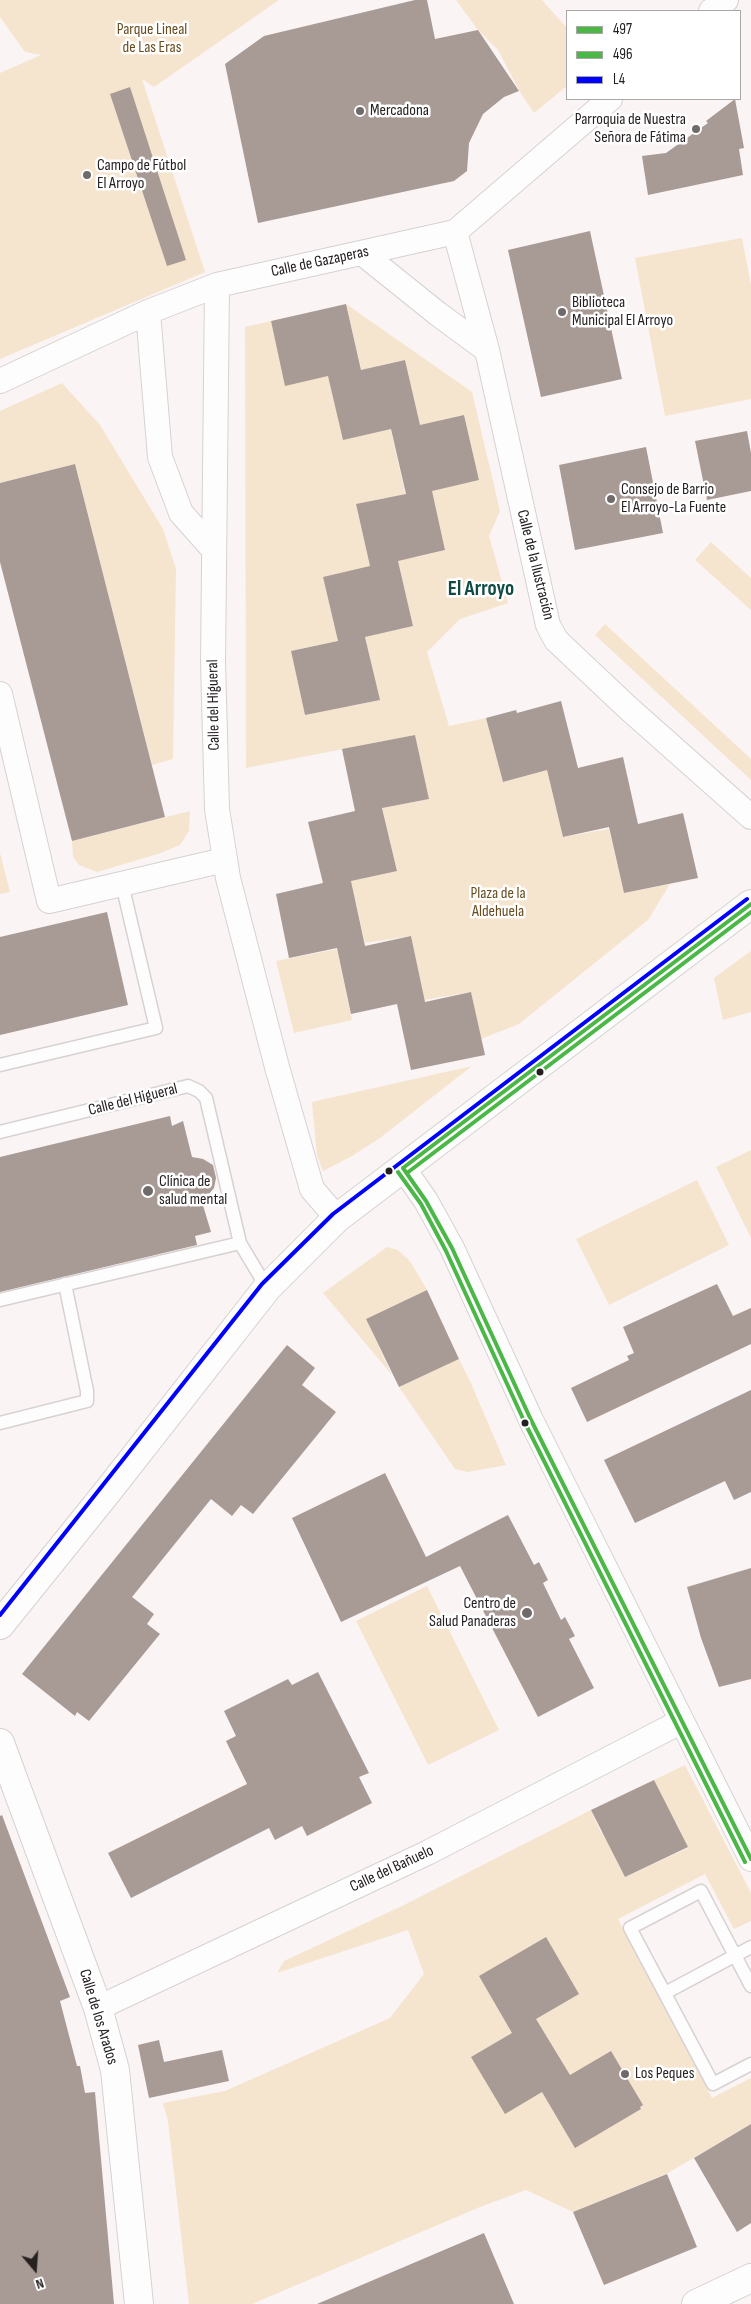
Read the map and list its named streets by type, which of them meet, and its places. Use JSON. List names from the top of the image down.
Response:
{
  "streets": {
    "street": [
      "Calle de Gazaperas",
      "Calle de la Ilustración",
      "Calle del Higueral",
      "Calle del Bañuelo",
      "Calle de los Arados"
    ]
  },
  "crossings": [
    ["Calle de Gazaperas", "Calle de la Ilustración"],
    ["Calle de Gazaperas", "Calle del Higueral"],
    ["Calle del Bañuelo", "Calle de los Arados"]
  ],
  "districts": ["El Arroyo"],
  "parks": ["Parque Lineal de Las Eras", "Plaza de la Aldehuela"],
  "places": [
    "Mercadona",
    "Parroquia de Nuestra Señora de Fátima",
    "Campo de Fútbol El Arroyo",
    "Biblioteca Municipal El Arroyo",
    "Consejo de Barrio El Arroyo-La Fuente",
    "Clínica de salud mental",
    "Centro de Salud Panaderas",
    "Los Peques"
  ],
  "lines": ["transit line L4", "transit line 497", "transit line 496"],
  "legend": ["497", "496", "L4"],
  "north": "bottom"
}
